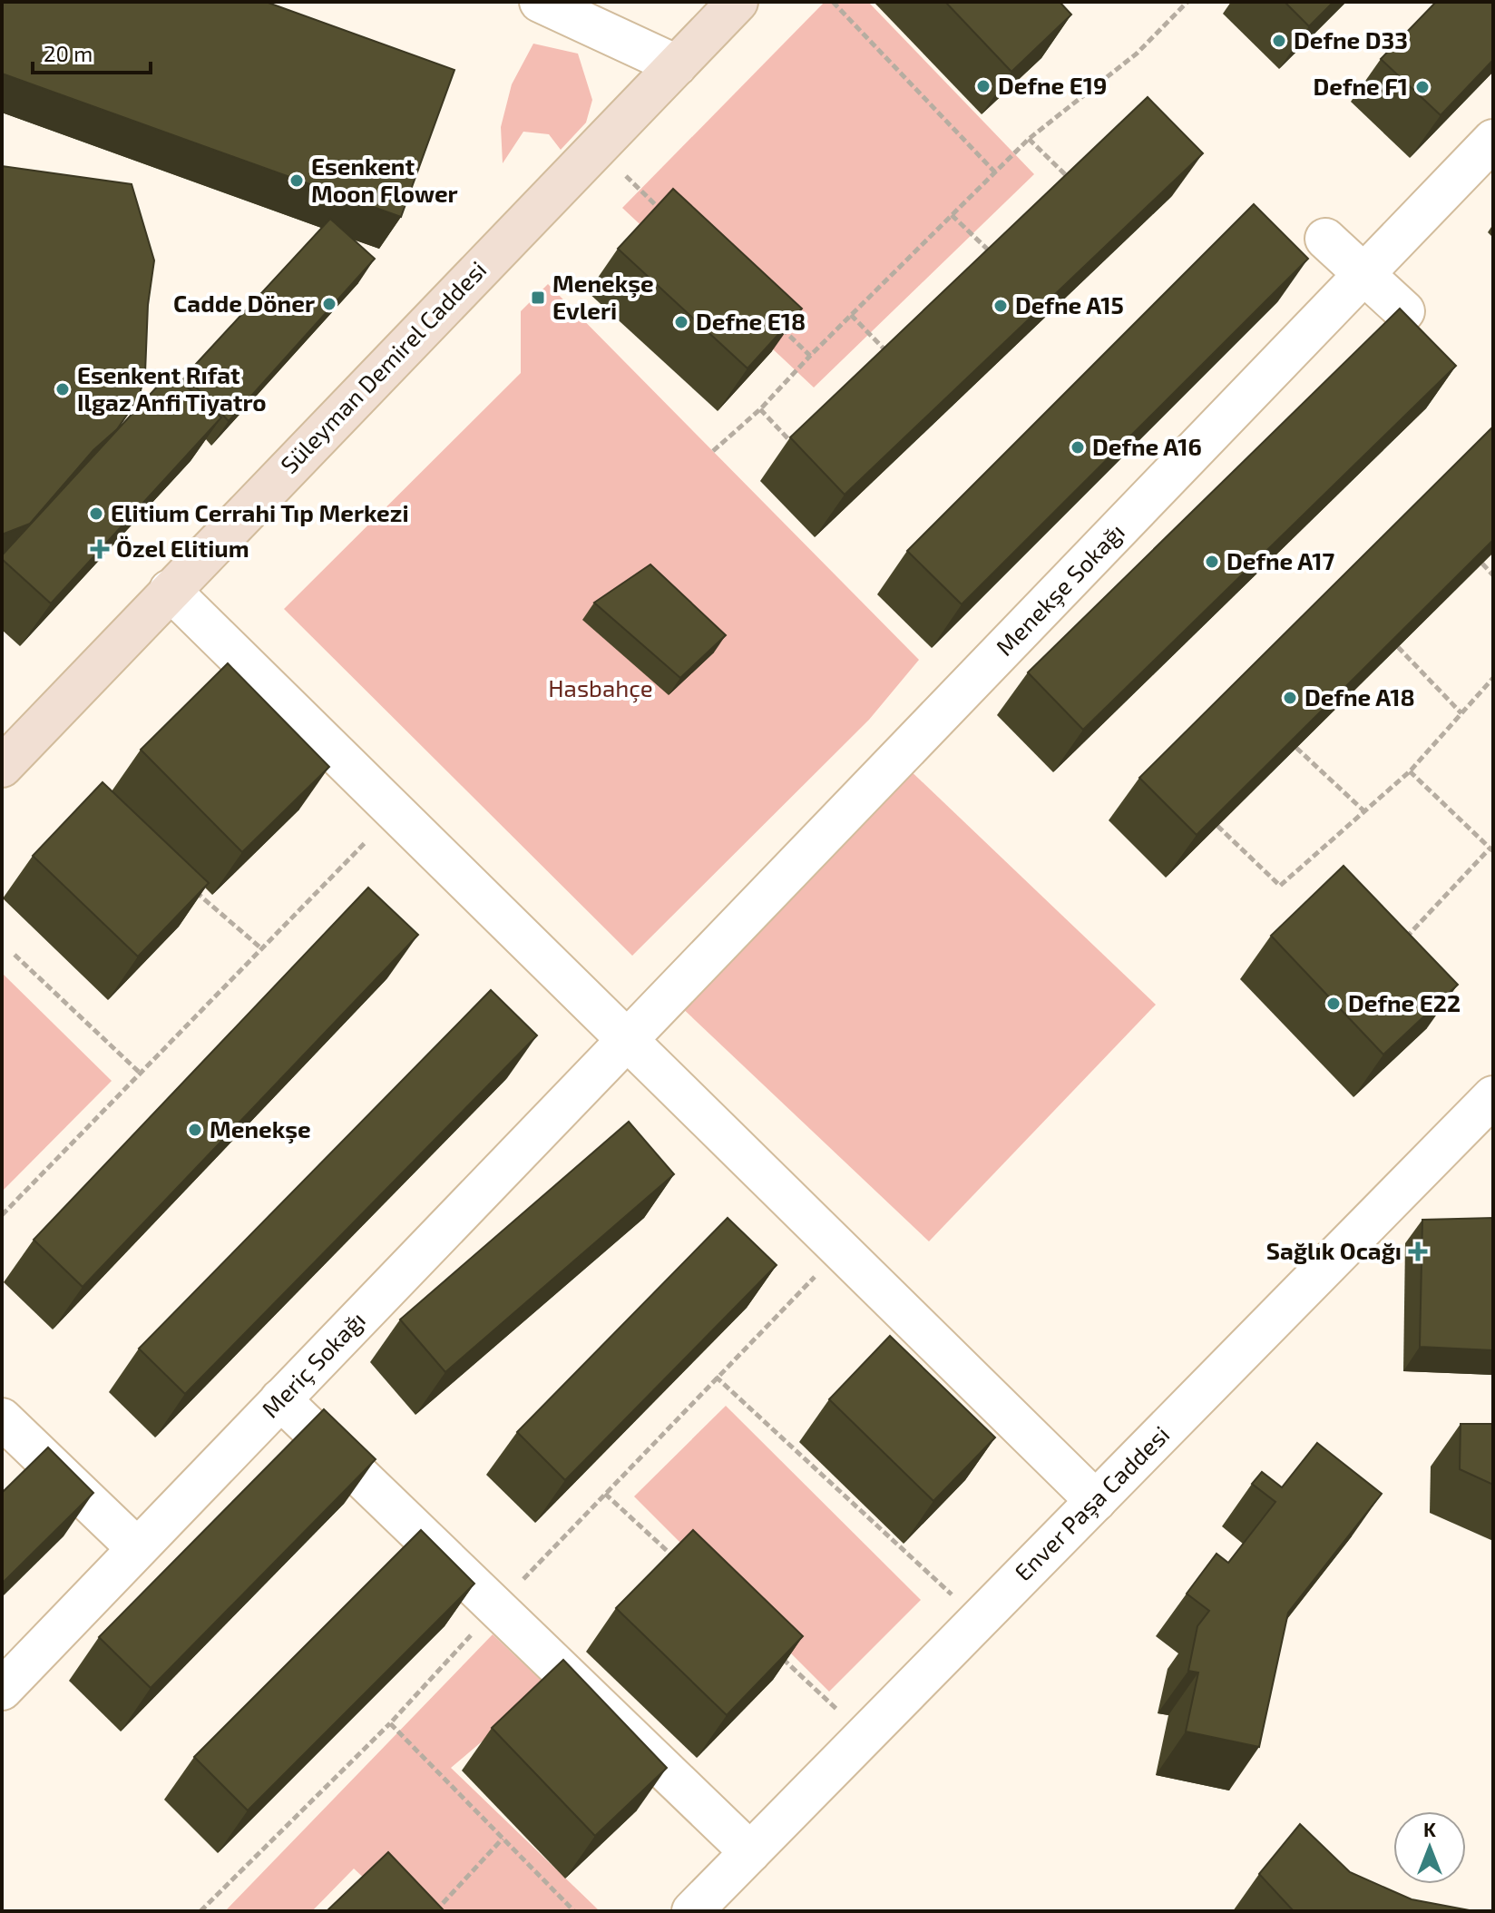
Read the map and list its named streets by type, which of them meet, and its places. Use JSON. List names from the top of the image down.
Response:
{
  "streets": {
    "main road": ["Süleyman Demirel Caddesi"],
    "street": ["Menekşe Sokağı", "Meriç Sokağı", "Enver Paşa Caddesi"]
  },
  "crossings": [
    ["Menekşe Sokağı", "Meriç Sokağı"]
  ],
  "parks": ["Hasbahçe"],
  "places": {
    "other": [
      "Defne D33",
      "Defne E19",
      "Defne F1",
      "Esenkent Moon Flower",
      "Cadde Döner",
      "Defne A15",
      "Defne E18",
      "Esenkent Rıfat Ilgaz Anfi Tiyatro",
      "Defne A16",
      "Elitium Cerrahi Tıp Merkezi",
      "Defne A17",
      "Defne A18",
      "Defne E22",
      "Menekşe"
    ],
    "transit": ["Menekşe Evleri"],
    "health": ["Özel Elitium", "Sağlık Ocağı"]
  },
  "scale_bar": "20 m",
  "north": "top"
}
